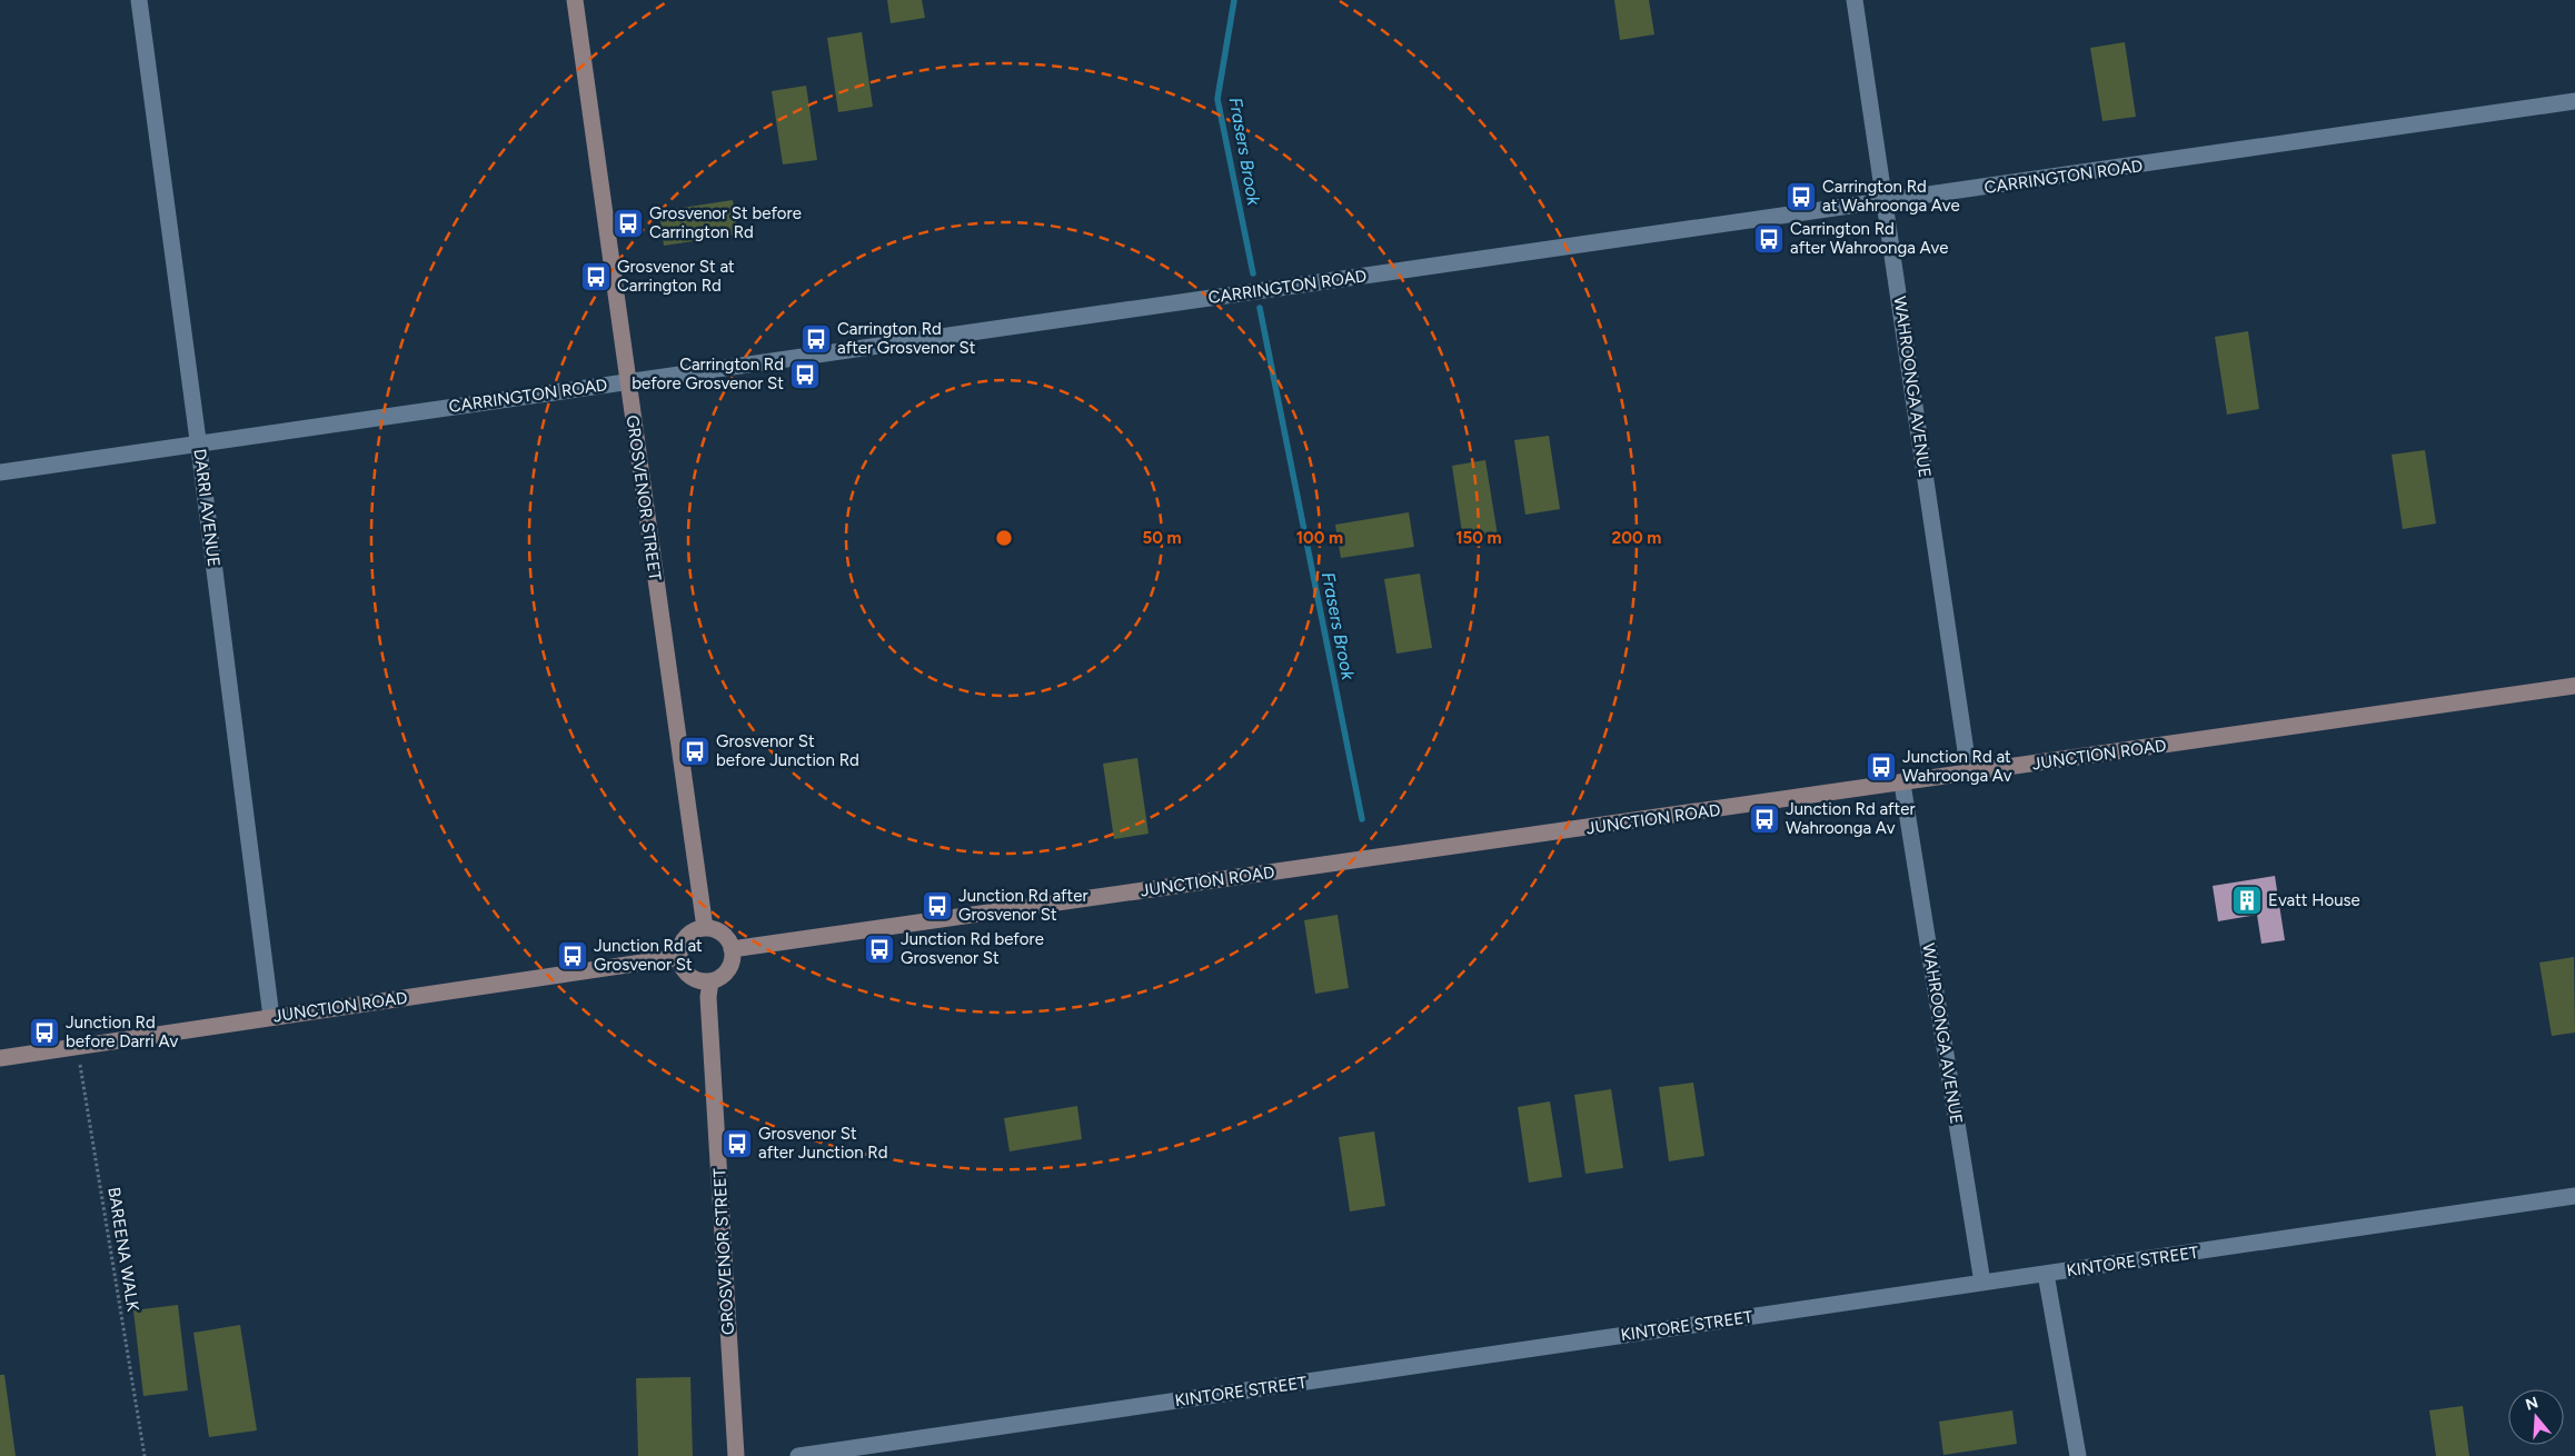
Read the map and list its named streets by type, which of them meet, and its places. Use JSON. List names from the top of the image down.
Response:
{
  "streets": {
    "main road": ["GROSVENOR STREET", "JUNCTION ROAD"],
    "street": [
      "CARRINGTON ROAD",
      "WAHROONGA AVENUE",
      "DARRI AVENUE",
      "KINTORE STREET"
    ],
    "path": ["BAREENA WALK"]
  },
  "crossings": [
    ["CARRINGTON ROAD", "WAHROONGA AVENUE"],
    ["CARRINGTON ROAD", "GROSVENOR STREET"],
    ["CARRINGTON ROAD", "DARRI AVENUE"],
    ["WAHROONGA AVENUE", "JUNCTION ROAD"],
    ["WAHROONGA AVENUE", "KINTORE STREET"],
    ["GROSVENOR STREET", "JUNCTION ROAD"],
    ["DARRI AVENUE", "JUNCTION ROAD"],
    ["JUNCTION ROAD", "BAREENA WALK"]
  ],
  "water": ["Frasers Brook"],
  "places": {
    "bus stop": [
      "Carrington Rd at Wahroonga Ave",
      "Grosvenor St before Carrington Rd",
      "Carrington Rd after Wahroonga Ave",
      "Grosvenor St at Carrington Rd",
      "Carrington Rd after Grosvenor St",
      "Carrington Rd before Grosvenor St",
      "Grosvenor St before Junction Rd",
      "Junction Rd at Wahroonga Av",
      "Junction Rd after Wahroonga Av",
      "Junction Rd after Grosvenor St",
      "Junction Rd before Grosvenor St",
      "Junction Rd at Grosvenor St",
      "Junction Rd before Darri Av",
      "Grosvenor St after Junction Rd"
    ],
    "building": ["Evatt House"]
  },
  "north": "top",
  "rings": [
    "50 m",
    "100 m",
    "150 m",
    "200 m"
  ]
}
